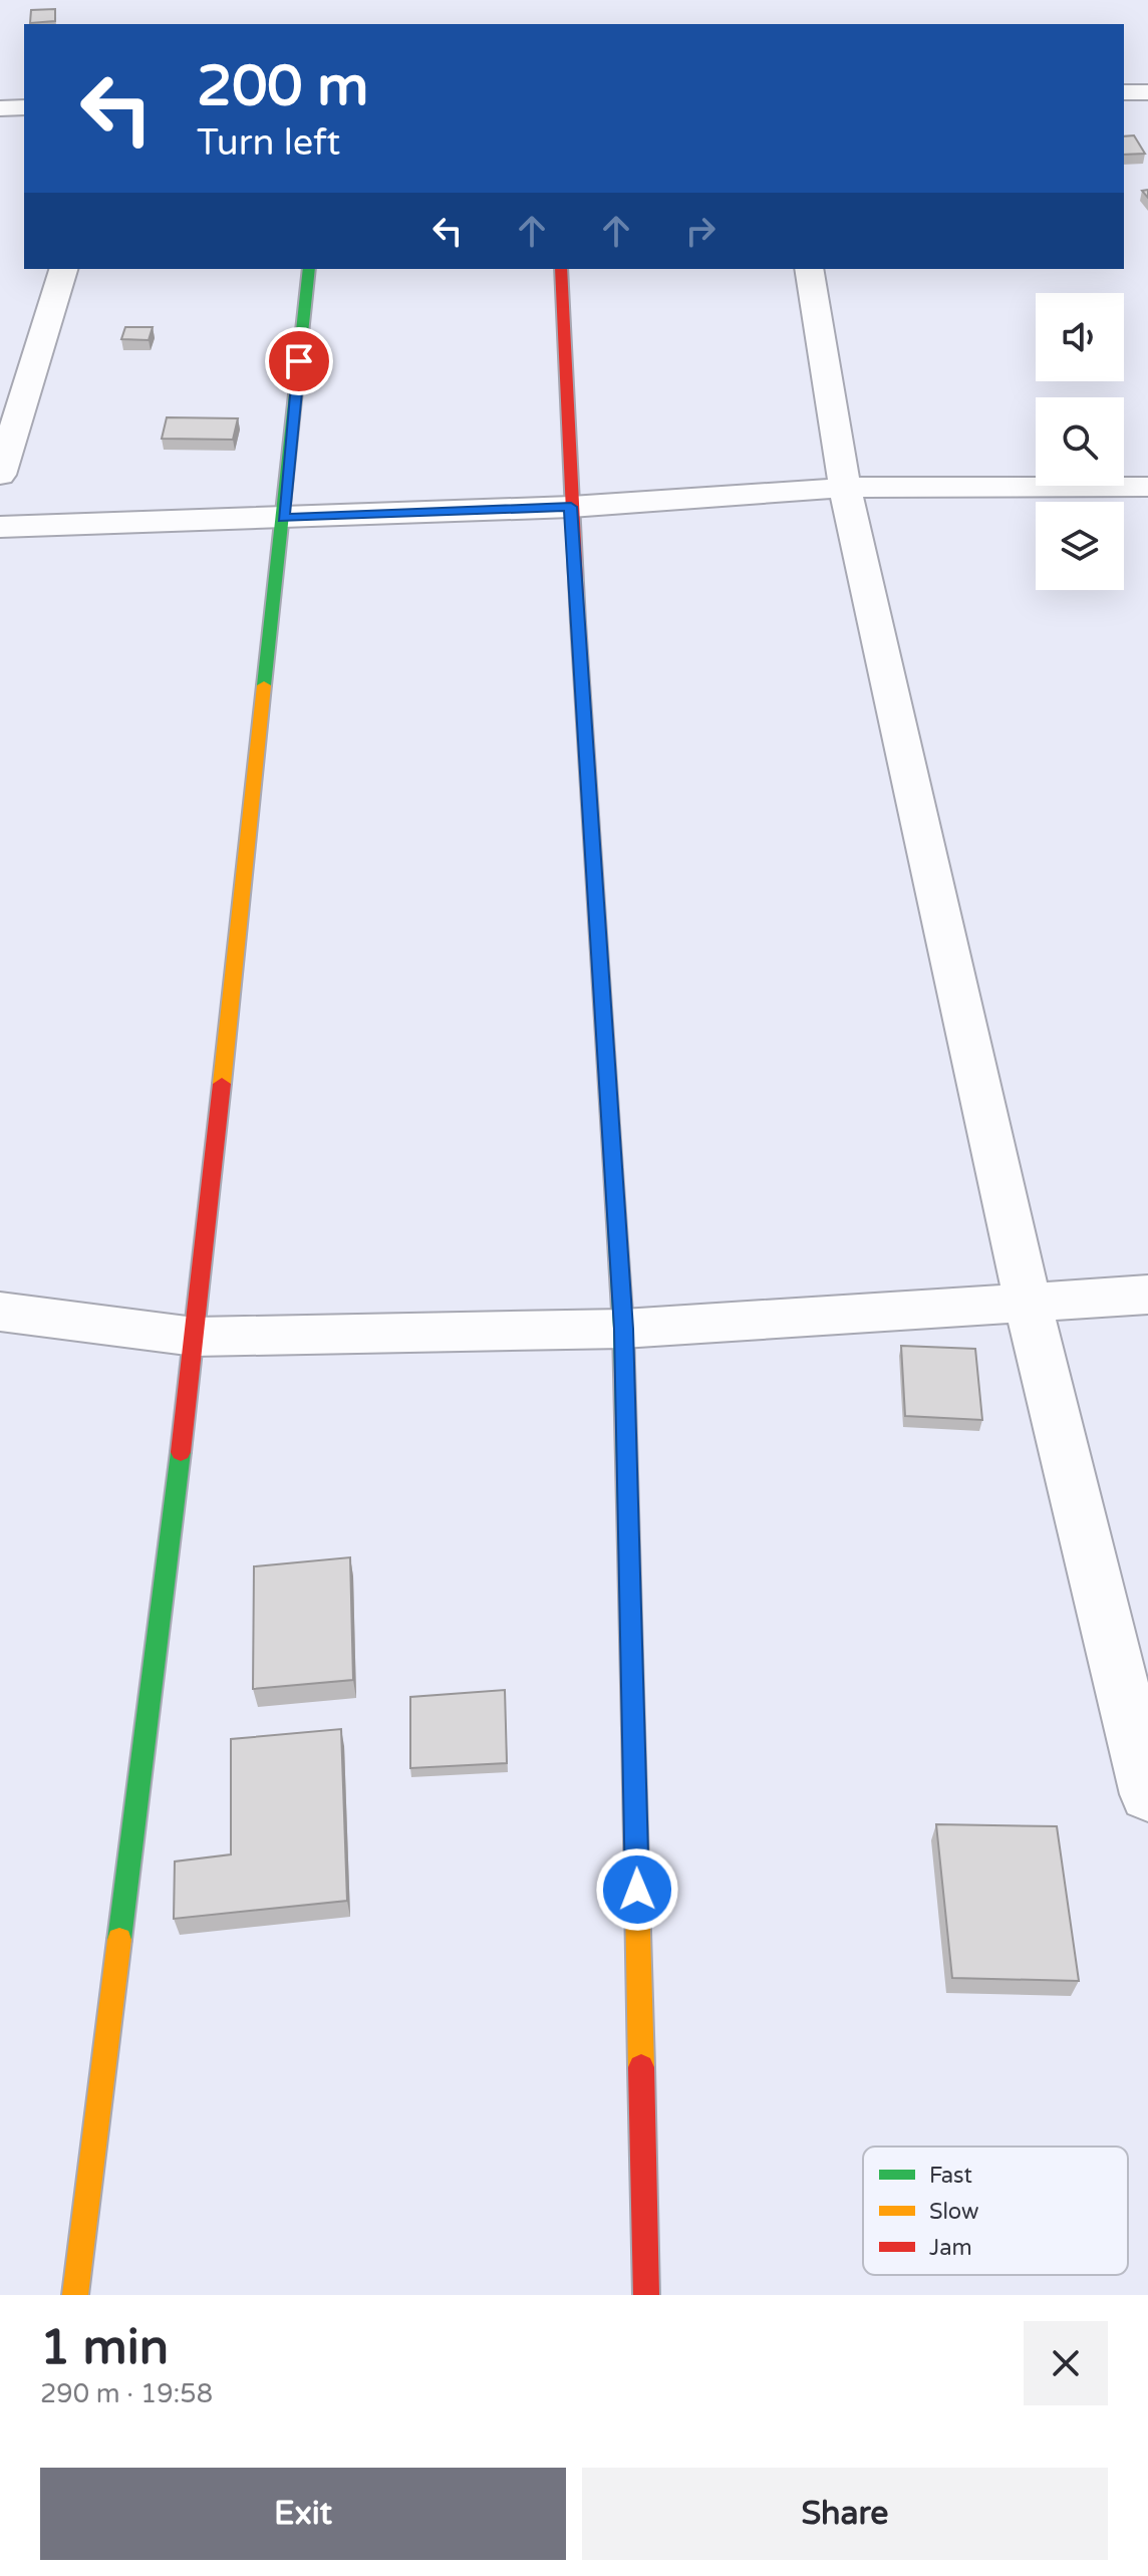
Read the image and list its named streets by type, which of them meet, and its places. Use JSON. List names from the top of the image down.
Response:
{
  "legend": ["Fast", "Slow", "Jam"],
  "page": {
    "turn": ["200 m", "Turn left"],
    "heading": ["1 min", "290 m · 19:58"],
    "buttons": ["Exit", "Share"]
  }
}
